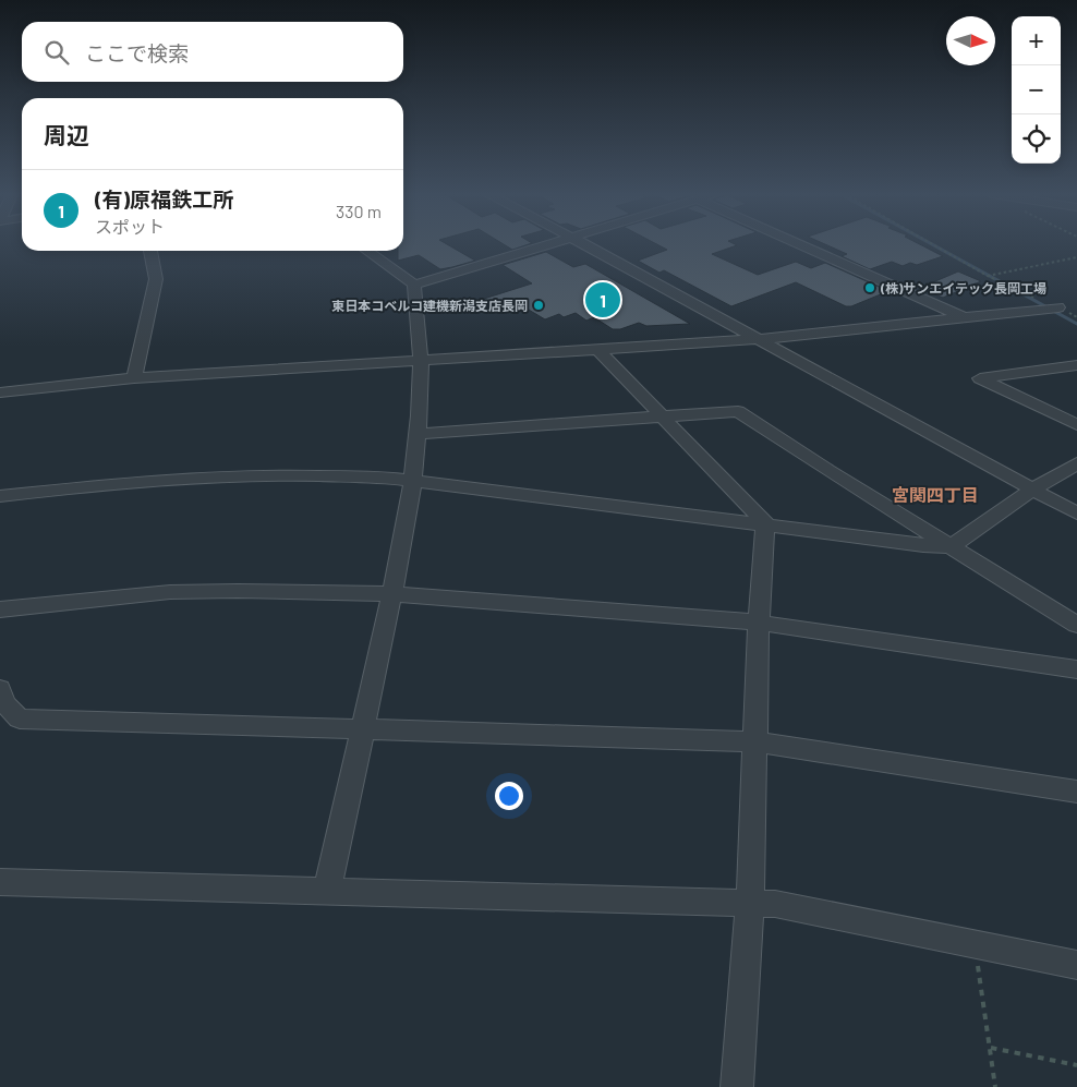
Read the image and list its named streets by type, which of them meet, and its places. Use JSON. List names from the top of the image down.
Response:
{
  "districts": ["宮関四丁目"],
  "places": ["(株)サンエイテック長岡工場", "東日本コベルコ建機新潟支店長岡"],
  "north": "right",
  "page": {
    "map_buttons": ["+", "−"],
    "search": "ここで検索",
    "heading": "周辺",
    "list": [
      {
        "mark": "1",
        "name": "(有)原福鉄工所",
        "note": "スポット",
        "value": "330 m"
      }
    ],
    "pins": "1"
  }
}
